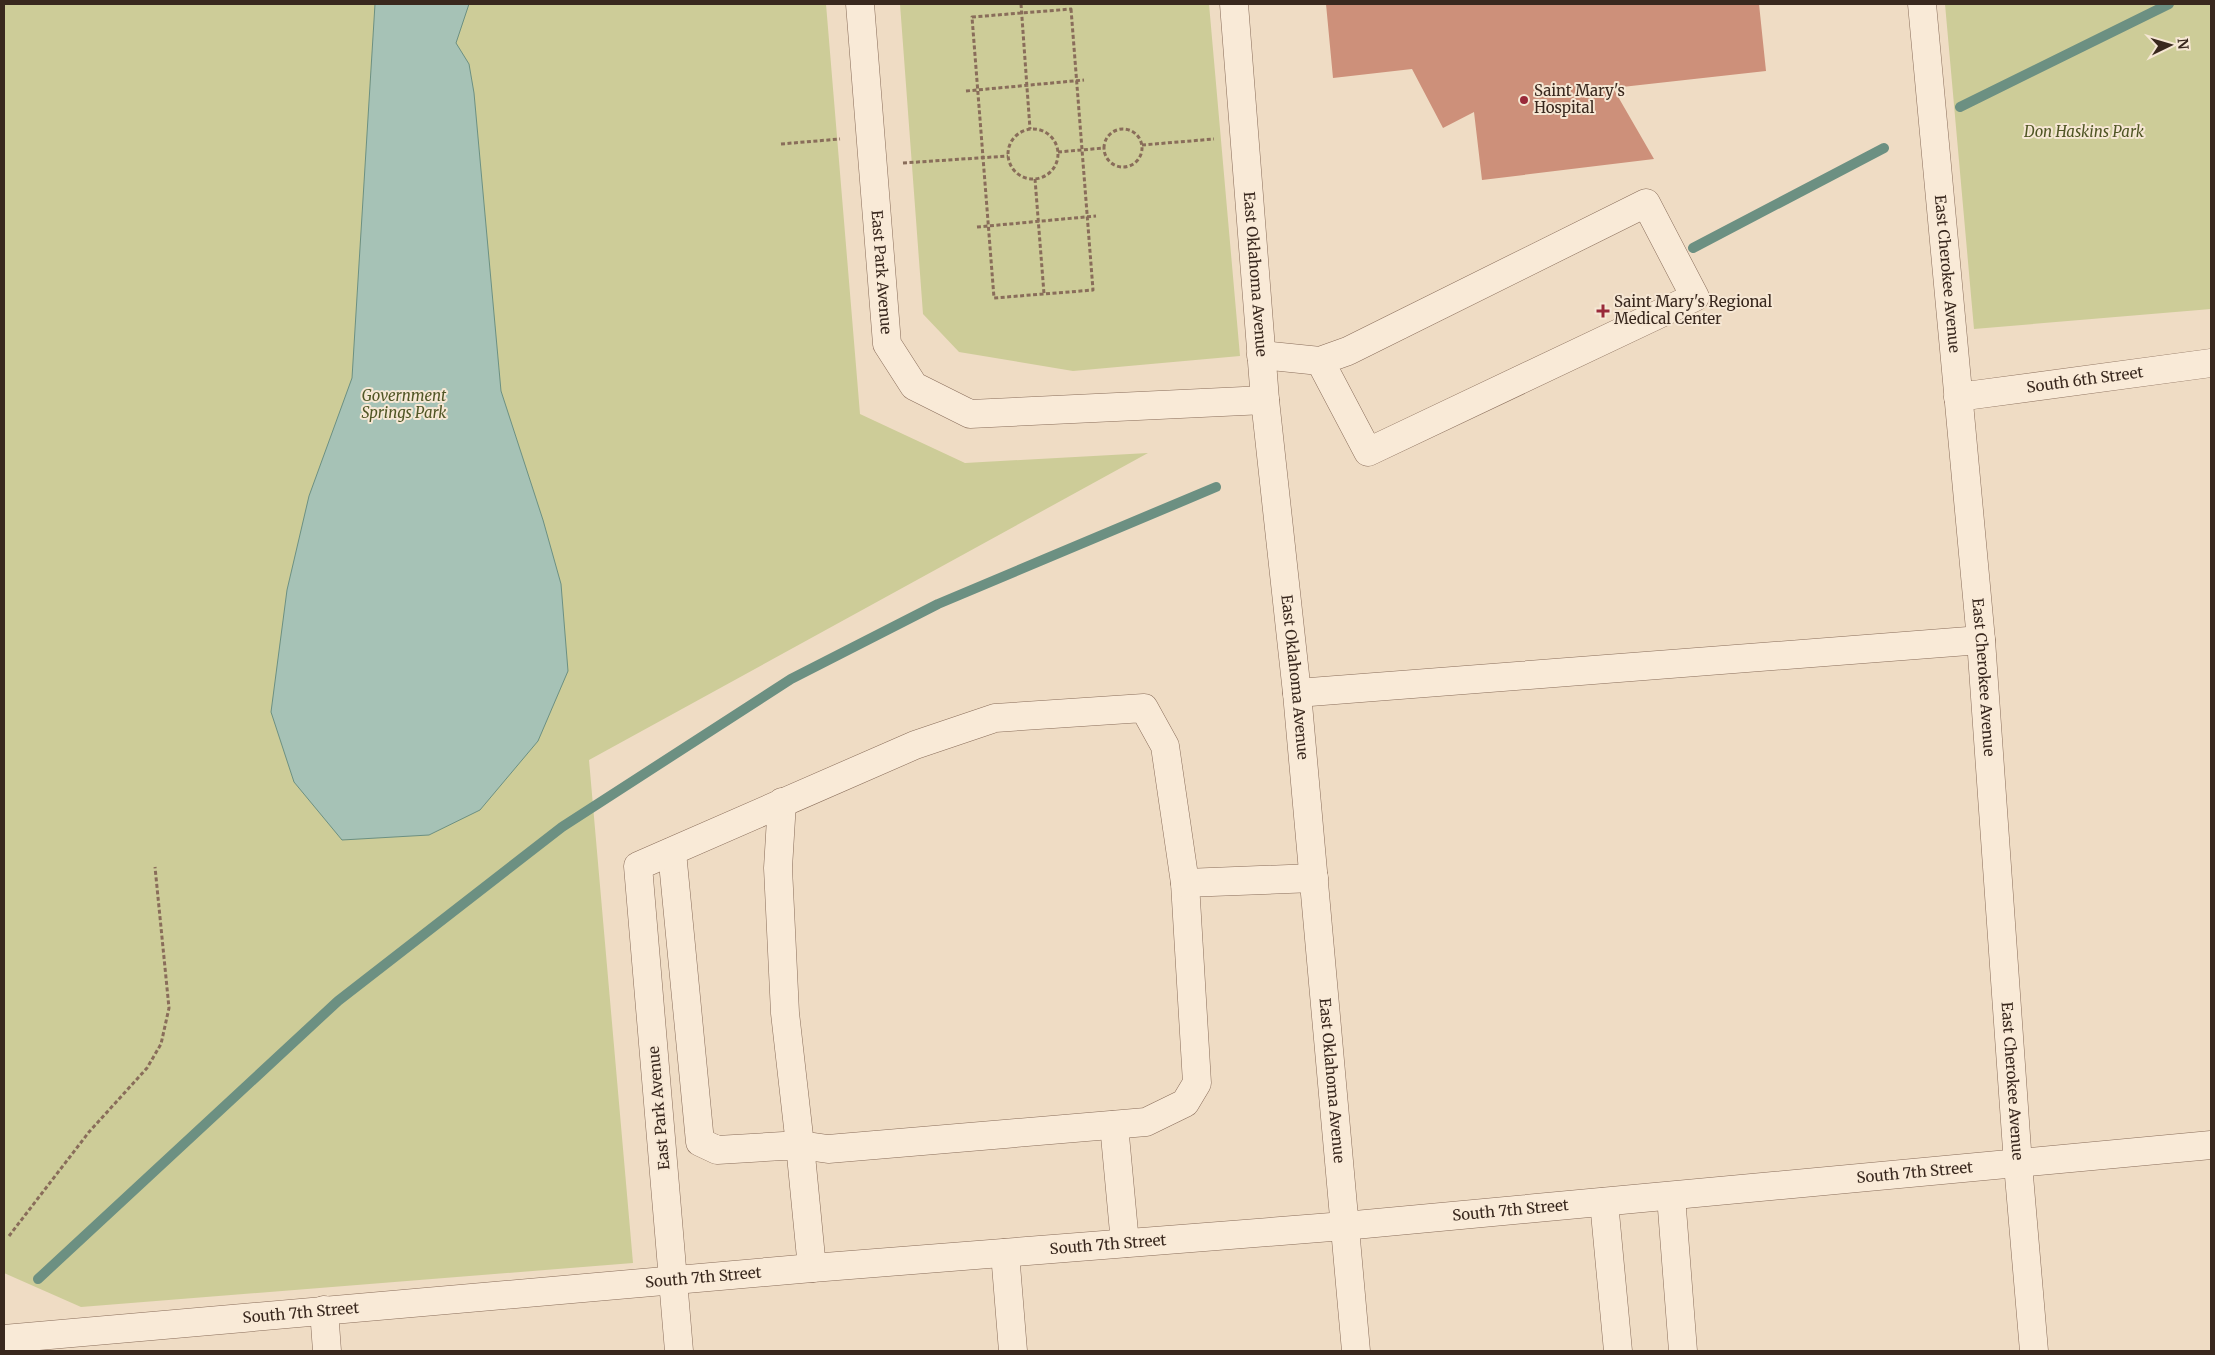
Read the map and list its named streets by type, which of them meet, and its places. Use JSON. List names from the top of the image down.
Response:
{
  "streets": {
    "street": [
      "East Park Avenue",
      "East Oklahoma Avenue",
      "East Cherokee Avenue",
      "South 6th Street",
      "South 7th Street"
    ]
  },
  "crossings": [
    ["East Park Avenue", "East Oklahoma Avenue"],
    ["East Park Avenue", "South 7th Street"],
    ["East Oklahoma Avenue", "South 7th Street"],
    ["East Cherokee Avenue", "South 6th Street"],
    ["East Cherokee Avenue", "South 7th Street"]
  ],
  "parks": ["Don Haskins Park", "Government Springs Park"],
  "places": {
    "other": ["Saint Mary's Hospital"],
    "health": ["Saint Mary's Regional Medical Center"]
  },
  "north": "right"
}
